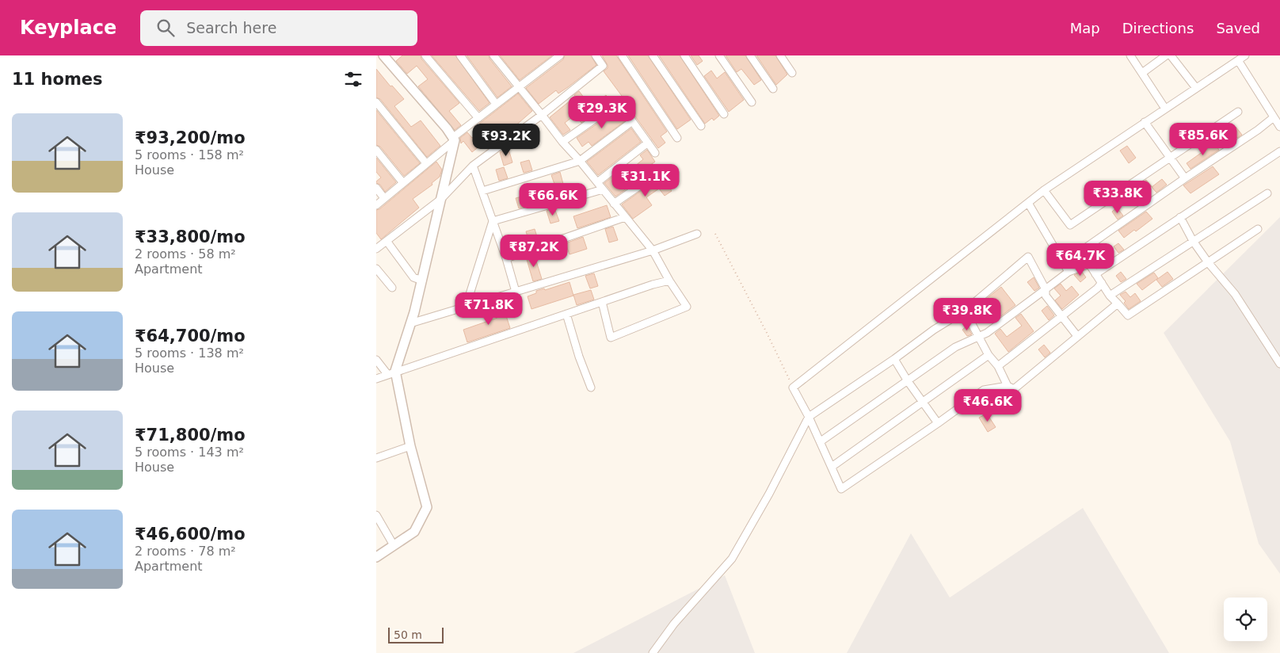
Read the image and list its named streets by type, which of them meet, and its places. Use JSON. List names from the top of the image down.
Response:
{
  "scale_bar": "50 m",
  "page": {
    "header": "Keyplace",
    "search": "Search here",
    "nav": ["Map", "Directions", "Saved"],
    "heading": "11 homes",
    "price": [
      "₹29.3K",
      "₹85.6K",
      "₹93.2K",
      "₹31.1K",
      "₹33.8K",
      "₹66.6K",
      "₹87.2K",
      "₹64.7K",
      "₹71.8K",
      "₹39.8K",
      "₹46.6K"
    ],
    "list": [
      {
        "name": "₹93,200/mo",
        "note": "5 rooms · 158 m² · House"
      },
      {
        "name": "₹33,800/mo",
        "note": "2 rooms · 58 m² · Apartment"
      },
      {
        "name": "₹64,700/mo",
        "note": "5 rooms · 138 m² · House"
      },
      {
        "name": "₹71,800/mo",
        "note": "5 rooms · 143 m² · House"
      },
      {
        "name": "₹46,600/mo",
        "note": "2 rooms · 78 m² · Apartment"
      }
    ],
    "scale": "50 m"
  }
}
